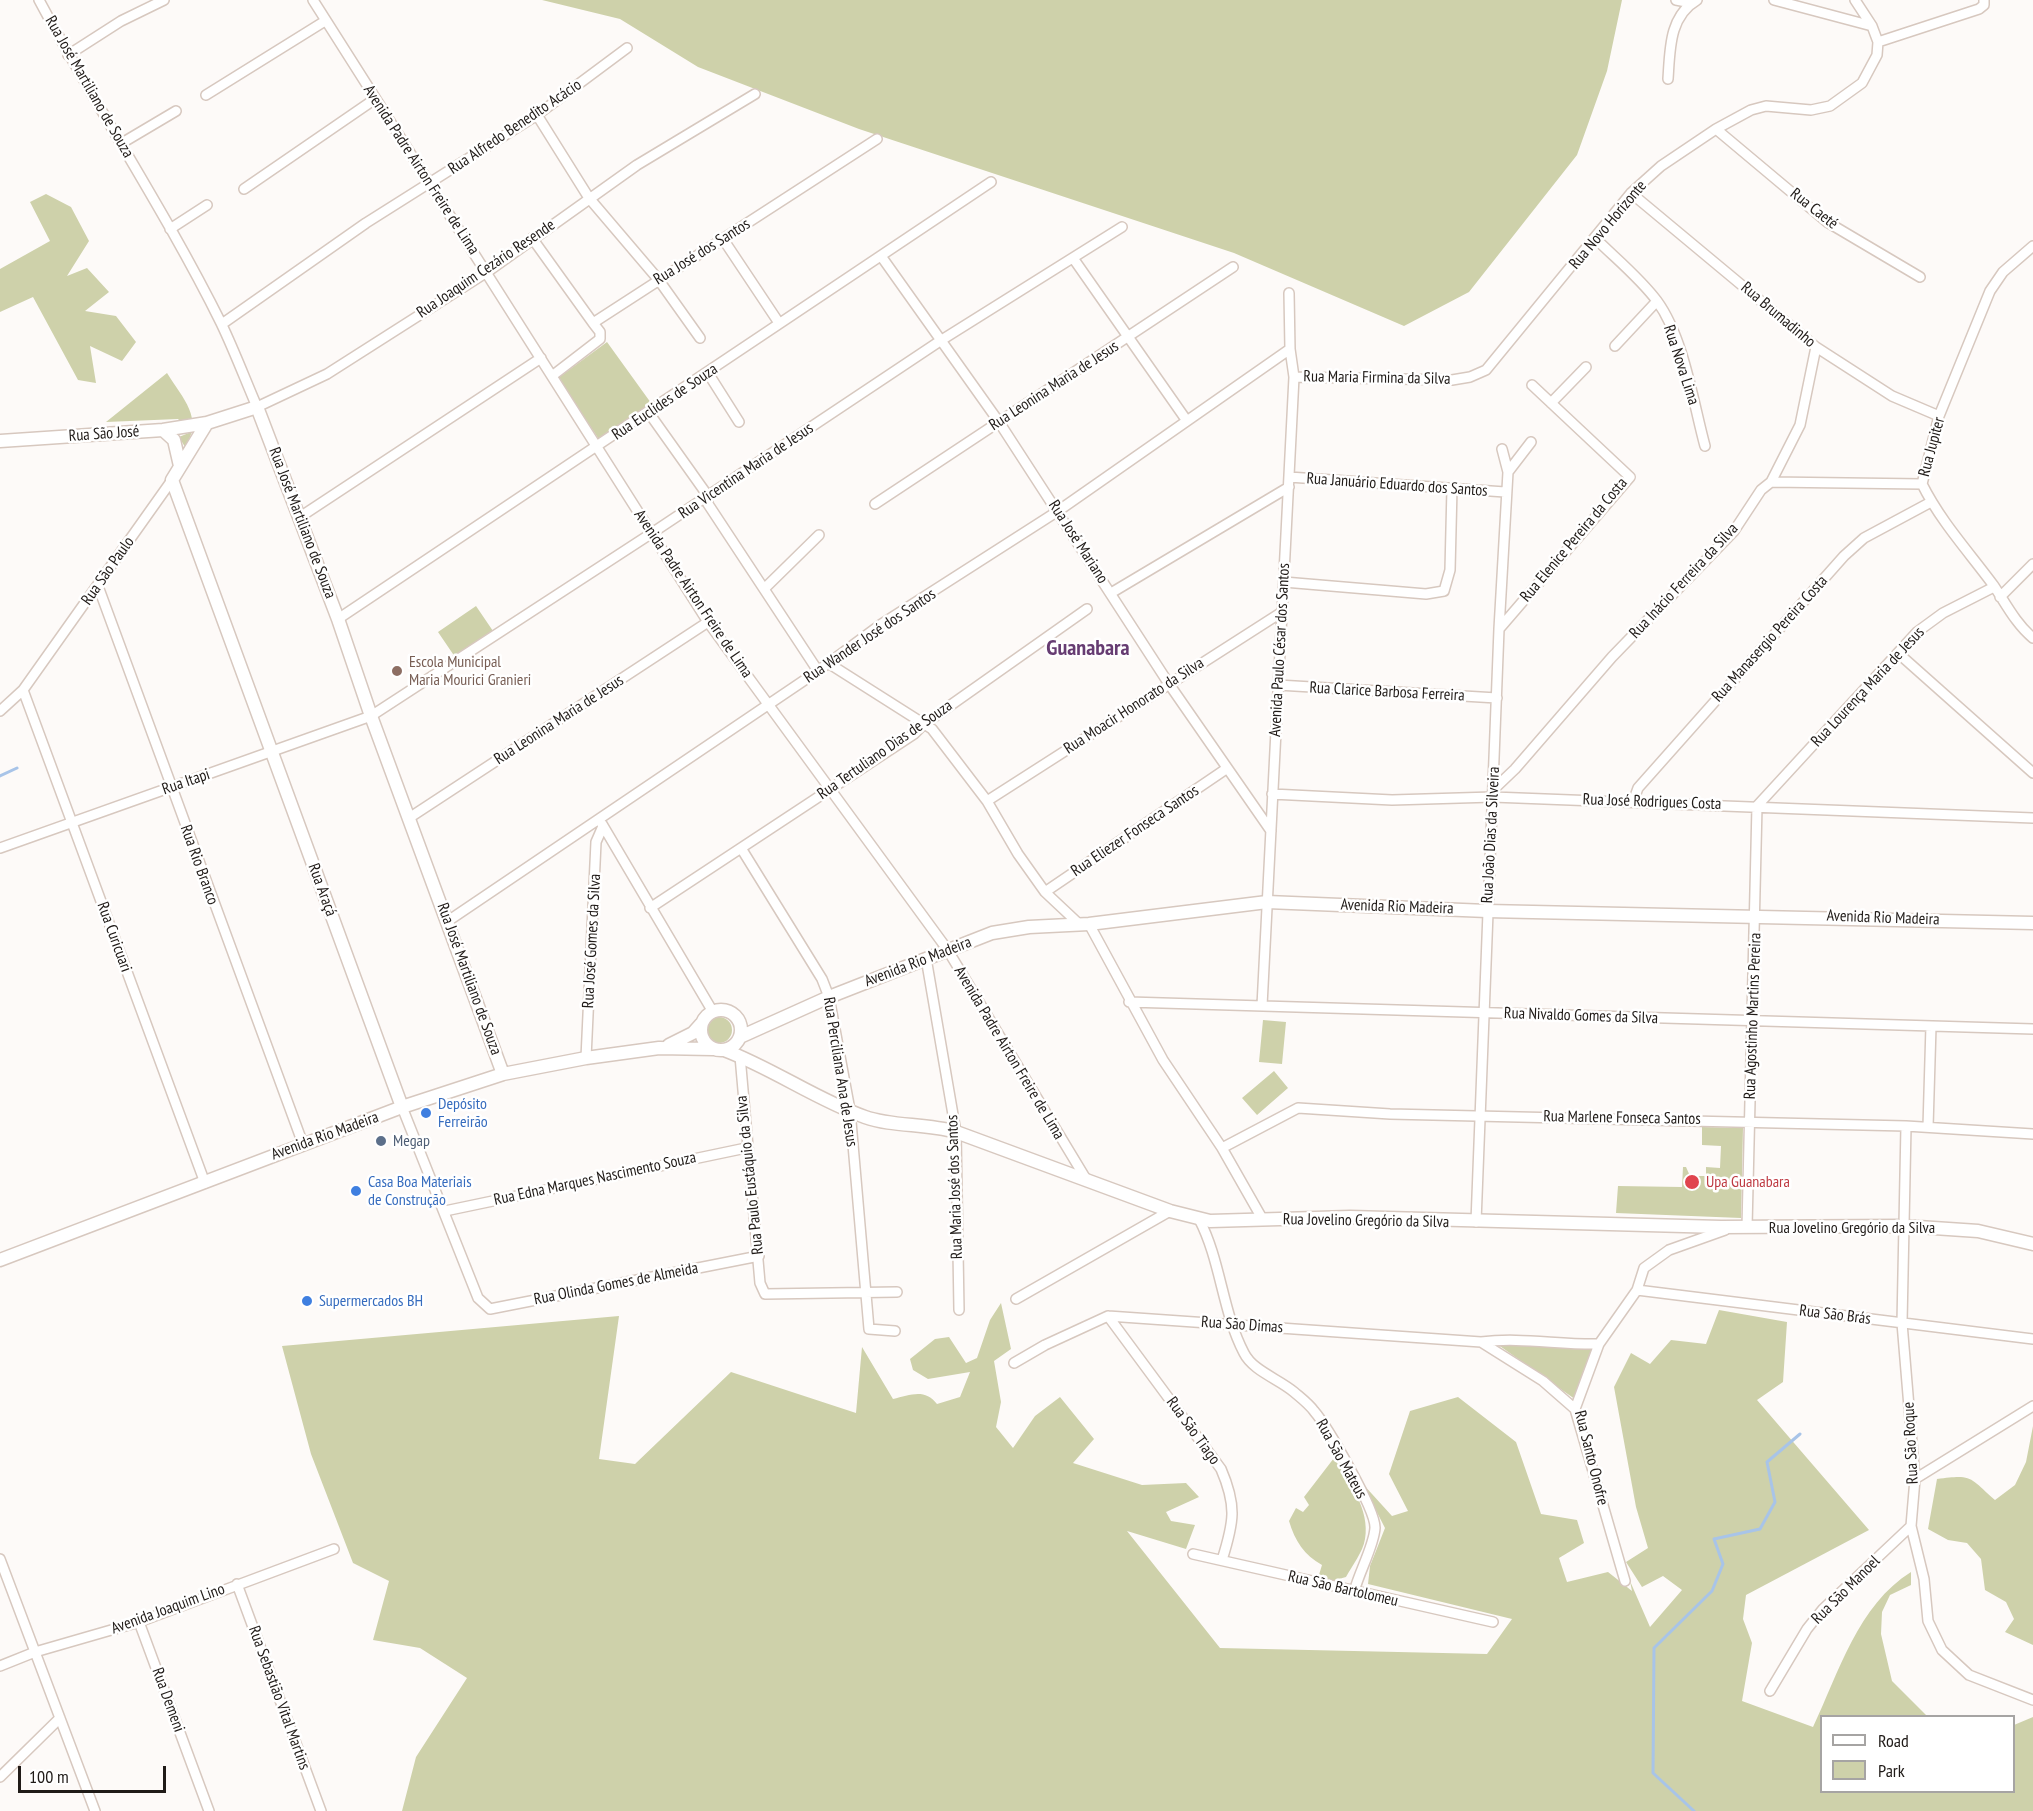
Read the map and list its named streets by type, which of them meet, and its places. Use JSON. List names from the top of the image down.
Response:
{
  "streets": {
    "street": [
      "Rua José Martiliano de Souza",
      "Rua Alfredo Benedito Acácio",
      "Avenida Padre Airton Freire de Lima",
      "Rua Caeté",
      "Rua Novo Horizonte",
      "Rua José dos Santos",
      "Rua Joaquim Cezário Resende",
      "Rua Brumadinho",
      "Rua Nova Lima",
      "Rua Maria Firmina da Silva",
      "Rua Leonina Maria de Jesus",
      "Rua Euclides de Souza",
      "Rua São José",
      "Rua Jupiter",
      "Rua Vicentina Maria de Jesus",
      "Rua Januário Eduardo dos Santos",
      "Rua Elenice Pereira da Costa",
      "Rua José Mariano",
      "Rua São Paulo",
      "Rua Inácio Ferreira da Silva",
      "Rua Wander José dos Santos",
      "Rua Manasergio Pereira Costa",
      "Avenida Paulo César dos Santos",
      "Rua Lourença Maria de Jesus",
      "Rua Clarice Barbosa Ferreira",
      "Rua Moacir Honorato da Silva",
      "Rua Tertuliano Dias de Souza",
      "Rua Itapi",
      "Rua José Rodrigues Costa",
      "Rua Eliezer Fonseca Santos",
      "Rua João Dias da Silveira",
      "Rua Rio Branco",
      "Rua Araçá",
      "Avenida Rio Madeira",
      "Rua Curicuari",
      "Rua José Gomes da Silva",
      "Rua Nivaldo Gomes da Silva",
      "Rua Agostinho Martins Pereira",
      "Rua Perciliana Ana de Jesus",
      "Rua Marlene Fonseca Santos",
      "Rua Paulo Eustáquio da Silva",
      "Rua Edna Marques Nascimento Souza",
      "Rua Maria José dos Santos",
      "Rua Jovelino Gregório da Silva",
      "Rua Olinda Gomes de Almeida",
      "Rua São Brás",
      "Rua São Dimas",
      "Rua São Tiago",
      "Rua São Roque",
      "Rua Santo Onofre",
      "Rua São Mateus",
      "Rua São Bartolomeu",
      "Rua São Manoel",
      "Avenida Joaquim Lino",
      "Rua Sebastião Vital Martins",
      "Rua Demeni"
    ]
  },
  "crossings": [
    ["Rua José Martiliano de Souza", "Rua Alfredo Benedito Acácio"],
    ["Rua José Martiliano de Souza", "Rua Joaquim Cezário Resende"],
    ["Rua José Martiliano de Souza", "Rua Leonina Maria de Jesus"],
    ["Rua José Martiliano de Souza", "Rua Euclides de Souza"],
    ["Rua José Martiliano de Souza", "Rua Vicentina Maria de Jesus"],
    ["Rua José Martiliano de Souza", "Rua Wander José dos Santos"],
    ["Rua José Martiliano de Souza", "Rua Itapi"],
    ["Rua José Martiliano de Souza", "Avenida Rio Madeira"],
    ["Rua Alfredo Benedito Acácio", "Avenida Padre Airton Freire de Lima"],
    ["Avenida Padre Airton Freire de Lima", "Rua Joaquim Cezário Resende"],
    ["Avenida Padre Airton Freire de Lima", "Rua Leonina Maria de Jesus"],
    ["Avenida Padre Airton Freire de Lima", "Rua Euclides de Souza"],
    ["Avenida Padre Airton Freire de Lima", "Rua Vicentina Maria de Jesus"],
    ["Avenida Padre Airton Freire de Lima", "Rua Wander José dos Santos"],
    ["Avenida Padre Airton Freire de Lima", "Rua Tertuliano Dias de Souza"],
    ["Avenida Padre Airton Freire de Lima", "Avenida Rio Madeira"],
    ["Avenida Padre Airton Freire de Lima", "Rua Jovelino Gregório da Silva"],
    ["Rua Caeté", "Rua Novo Horizonte"],
    ["Rua Novo Horizonte", "Rua Brumadinho"],
    ["Rua Novo Horizonte", "Rua Nova Lima"],
    ["Rua Novo Horizonte", "Rua Maria Firmina da Silva"],
    ["Rua Joaquim Cezário Resende", "Rua São José"],
    ["Rua Joaquim Cezário Resende", "Rua São Paulo"],
    ["Rua Brumadinho", "Rua Jupiter"],
    ["Rua Brumadinho", "Rua Inácio Ferreira da Silva"],
    ["Rua Maria Firmina da Silva", "Avenida Paulo César dos Santos"],
    ["Rua Leonina Maria de Jesus", "Rua José Mariano"],
    ["Rua Euclides de Souza", "Rua José Mariano"],
    ["Rua São José", "Rua São Paulo"],
    ["Rua Jupiter", "Rua Manasergio Pereira Costa"],
    ["Rua Jupiter", "Rua Lourença Maria de Jesus"],
    ["Rua Vicentina Maria de Jesus", "Rua José Mariano"],
    ["Rua Vicentina Maria de Jesus", "Rua Itapi"],
    ["Rua Januário Eduardo dos Santos", "Avenida Paulo César dos Santos"],
    ["Rua Januário Eduardo dos Santos", "Rua João Dias da Silveira"],
    ["Rua Elenice Pereira da Costa", "Rua João Dias da Silveira"],
    ["Rua José Mariano", "Rua Wander José dos Santos"],
    ["Rua José Mariano", "Avenida Paulo César dos Santos"],
    ["Rua José Mariano", "Rua Moacir Honorato da Silva"],
    ["Rua José Mariano", "Rua Eliezer Fonseca Santos"],
    ["Rua São Paulo", "Rua Rio Branco"],
    ["Rua São Paulo", "Rua Araçá"],
    ["Rua São Paulo", "Rua Curicuari"],
    ["Rua Inácio Ferreira da Silva", "Rua José Rodrigues Costa"],
    ["Rua Inácio Ferreira da Silva", "Rua João Dias da Silveira"],
    ["Rua Wander José dos Santos", "Avenida Paulo César dos Santos"],
    ["Rua Wander José dos Santos", "Rua José Gomes da Silva"],
    ["Rua Manasergio Pereira Costa", "Rua José Rodrigues Costa"],
    ["Avenida Paulo César dos Santos", "Rua Clarice Barbosa Ferreira"],
    ["Avenida Paulo César dos Santos", "Rua Moacir Honorato da Silva"],
    ["Avenida Paulo César dos Santos", "Rua José Rodrigues Costa"],
    ["Avenida Paulo César dos Santos", "Avenida Rio Madeira"],
    ["Avenida Paulo César dos Santos", "Rua Nivaldo Gomes da Silva"],
    ["Rua Lourença Maria de Jesus", "Rua José Rodrigues Costa"],
    ["Rua Lourença Maria de Jesus", "Rua Agostinho Martins Pereira"],
    ["Rua Clarice Barbosa Ferreira", "Rua João Dias da Silveira"],
    ["Rua Tertuliano Dias de Souza", "Rua Perciliana Ana de Jesus"],
    ["Rua Itapi", "Rua Rio Branco"],
    ["Rua Itapi", "Rua Araçá"],
    ["Rua Itapi", "Rua Curicuari"],
    ["Rua José Rodrigues Costa", "Rua João Dias da Silveira"],
    ["Rua José Rodrigues Costa", "Rua Agostinho Martins Pereira"],
    ["Rua João Dias da Silveira", "Avenida Rio Madeira"],
    ["Rua João Dias da Silveira", "Rua Nivaldo Gomes da Silva"],
    ["Rua João Dias da Silveira", "Rua Marlene Fonseca Santos"],
    ["Rua João Dias da Silveira", "Rua Jovelino Gregório da Silva"],
    ["Rua Rio Branco", "Avenida Rio Madeira"],
    ["Rua Araçá", "Avenida Rio Madeira"],
    ["Rua Araçá", "Rua Edna Marques Nascimento Souza"],
    ["Rua Araçá", "Rua Olinda Gomes de Almeida"],
    ["Avenida Rio Madeira", "Rua Curicuari"],
    ["Avenida Rio Madeira", "Rua José Gomes da Silva"],
    ["Avenida Rio Madeira", "Rua Agostinho Martins Pereira"],
    ["Avenida Rio Madeira", "Rua Perciliana Ana de Jesus"],
    ["Avenida Rio Madeira", "Rua Maria José dos Santos"],
    ["Avenida Rio Madeira", "Rua Jovelino Gregório da Silva"],
    ["Rua Nivaldo Gomes da Silva", "Rua Agostinho Martins Pereira"],
    ["Rua Agostinho Martins Pereira", "Rua Marlene Fonseca Santos"],
    ["Rua Agostinho Martins Pereira", "Rua Jovelino Gregório da Silva"],
    ["Rua Perciliana Ana de Jesus", "Rua Paulo Eustáquio da Silva"],
    ["Rua Perciliana Ana de Jesus", "Rua Jovelino Gregório da Silva"],
    ["Rua Marlene Fonseca Santos", "Rua São Roque"],
    ["Rua Paulo Eustáquio da Silva", "Rua Edna Marques Nascimento Souza"],
    ["Rua Paulo Eustáquio da Silva", "Rua Jovelino Gregório da Silva"],
    ["Rua Paulo Eustáquio da Silva", "Rua Olinda Gomes de Almeida"],
    ["Rua Maria José dos Santos", "Rua Jovelino Gregório da Silva"],
    ["Rua Jovelino Gregório da Silva", "Rua São Roque"],
    ["Rua Jovelino Gregório da Silva", "Rua Santo Onofre"],
    ["Rua Jovelino Gregório da Silva", "Rua São Mateus"],
    ["Rua São Brás", "Rua São Roque"],
    ["Rua São Brás", "Rua Santo Onofre"],
    ["Rua São Dimas", "Rua São Tiago"],
    ["Rua São Dimas", "Rua Santo Onofre"],
    ["Rua São Dimas", "Rua São Mateus"],
    ["Rua São Tiago", "Rua São Bartolomeu"],
    ["Rua São Roque", "Rua São Manoel"],
    ["Rua São Mateus", "Rua São Bartolomeu"],
    ["Avenida Joaquim Lino", "Rua Sebastião Vital Martins"],
    ["Avenida Joaquim Lino", "Rua Demeni"]
  ],
  "districts": ["Guanabara"],
  "places": [
    "Escola Municipal Maria Mourici Granieri",
    "Depósito Ferreirão",
    "Megap",
    "Upa Guanabara",
    "Casa Boa Materiais de Construção",
    "Supermercados BH"
  ],
  "legend": ["Road", "Park"],
  "scale_bar": "100 m"
}
